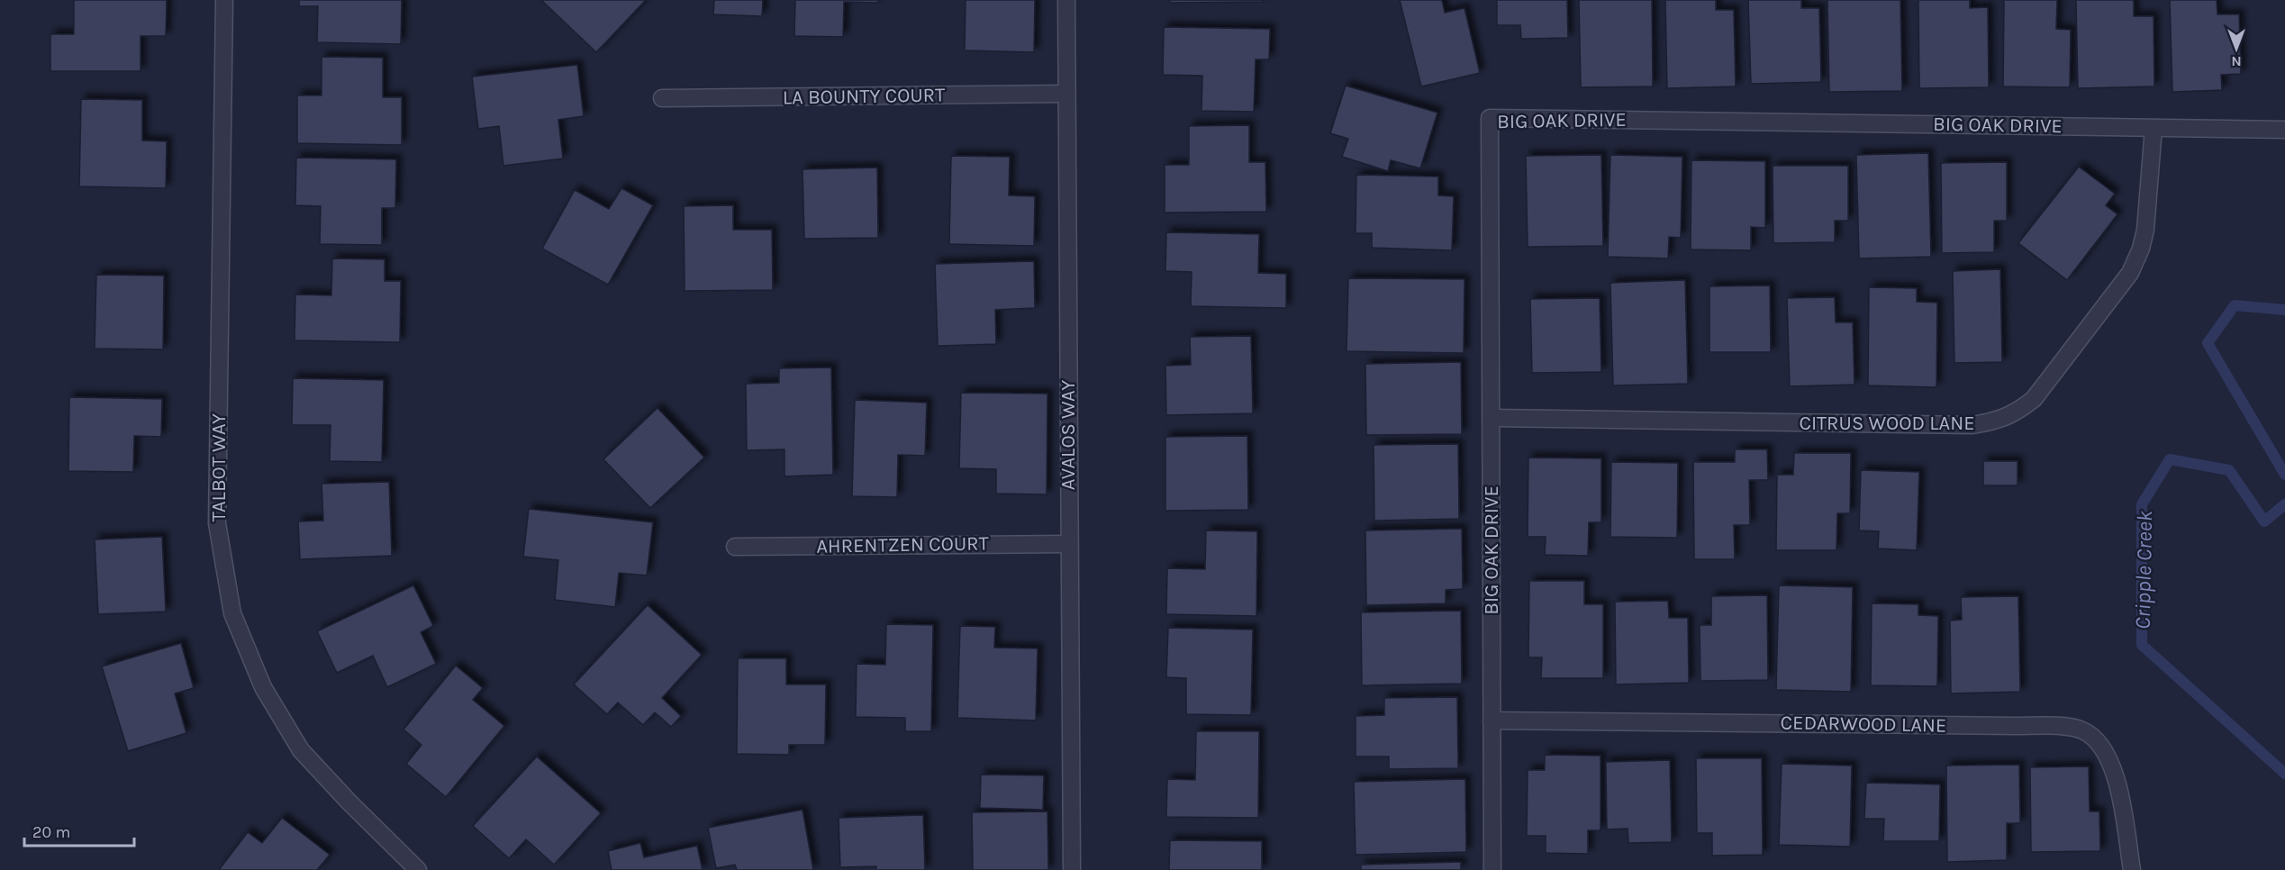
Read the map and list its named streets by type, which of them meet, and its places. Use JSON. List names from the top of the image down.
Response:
{
  "streets": {
    "street": [
      "LA BOUNTY COURT",
      "BIG OAK DRIVE",
      "CITRUS WOOD LANE",
      "AVALOS WAY",
      "TALBOT WAY",
      "AHRENTZEN COURT",
      "CEDARWOOD LANE"
    ]
  },
  "crossings": [
    ["LA BOUNTY COURT", "AVALOS WAY"],
    ["BIG OAK DRIVE", "CITRUS WOOD LANE"],
    ["BIG OAK DRIVE", "CEDARWOOD LANE"],
    ["AVALOS WAY", "AHRENTZEN COURT"]
  ],
  "water": ["Cripple Creek"],
  "scale_bar": "20 m",
  "north": "bottom"
}
